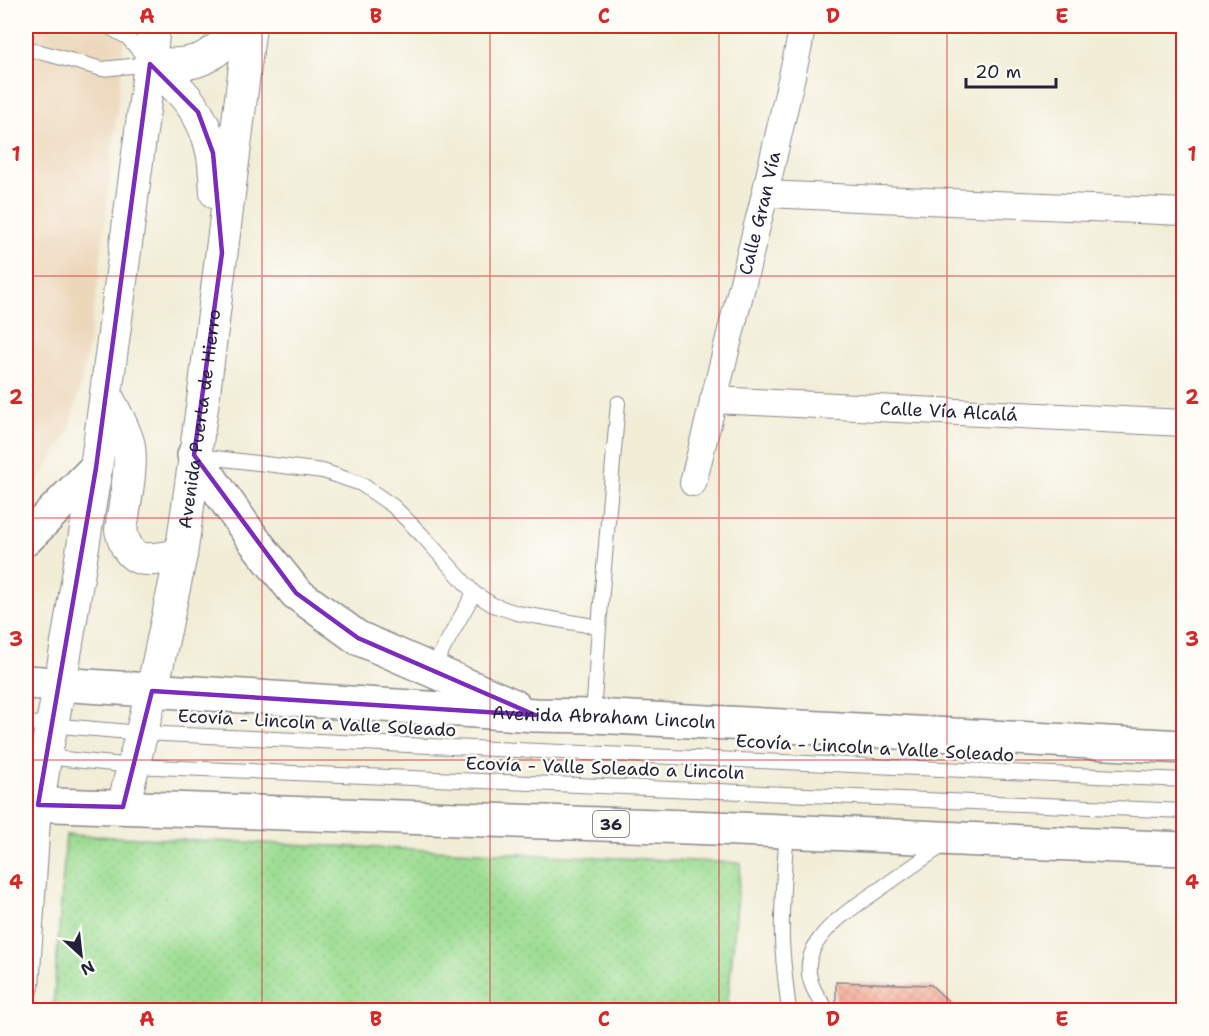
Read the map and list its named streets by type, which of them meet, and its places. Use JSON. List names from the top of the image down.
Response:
{
  "streets": {
    "main road": ["Avenida Abraham Lincoln", "36"],
    "street": ["Calle Gran Vía", "Calle Vía Alcalá", "Avenida Puerta de Hierro"],
    "lane": ["Ecovía - Lincoln a Valle Soleado", "Ecovía - Valle Soleado a Lincoln"]
  },
  "crossings": [
    ["Calle Gran Vía", "Calle Vía Alcalá"],
    ["Avenida Puerta de Hierro", "Avenida Abraham Lincoln"],
    ["Avenida Puerta de Hierro", "Ecovía - Lincoln a Valle Soleado"],
    ["Avenida Puerta de Hierro", "Ecovía - Valle Soleado a Lincoln"],
    ["Avenida Puerta de Hierro", "36"]
  ],
  "scale_bar": "20 m",
  "north": "bottom right",
  "grid": {
    "columns": [
      "A",
      "B",
      "C",
      "D",
      "E"
    ],
    "rows": [
      "1",
      "2",
      "3",
      "4"
    ]
  }
}
